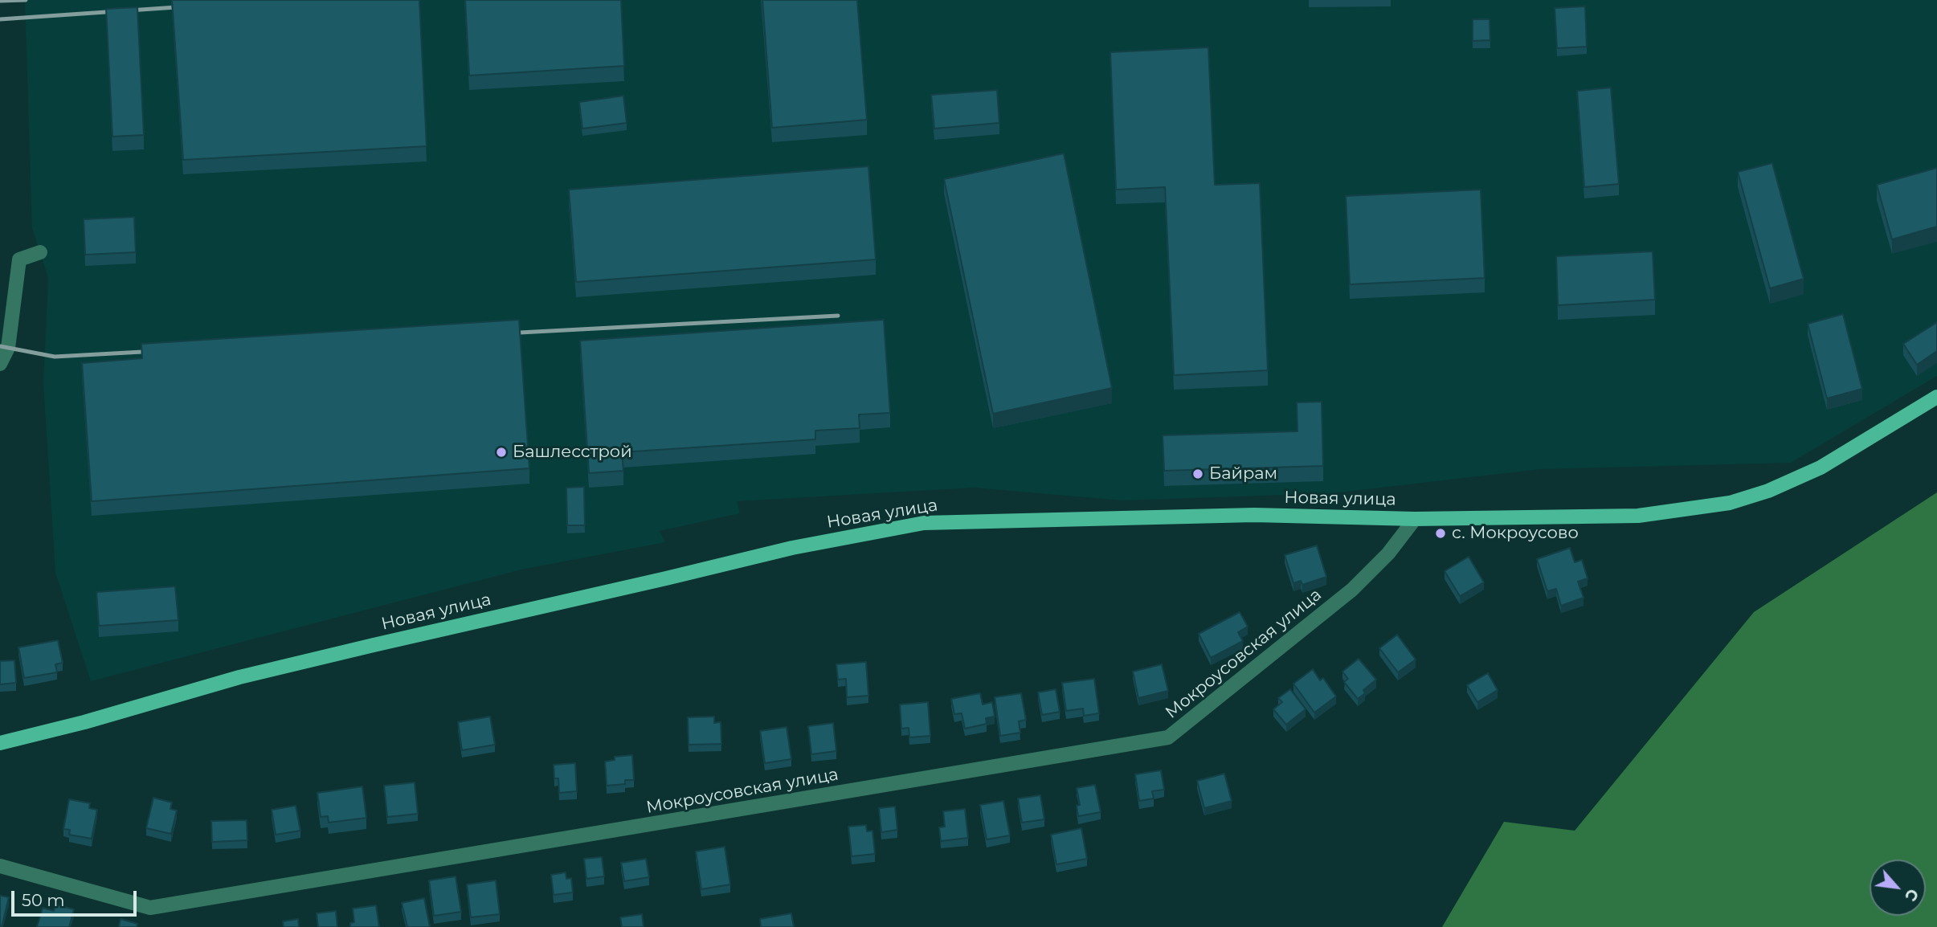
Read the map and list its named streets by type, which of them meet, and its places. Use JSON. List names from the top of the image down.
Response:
{
  "streets": {
    "main road": ["Новая улица"],
    "street": ["Мокроусовская улица"]
  },
  "crossings": [
    ["Новая улица", "Мокроусовская улица"]
  ],
  "places": ["Башлесстрой", "Байрам", "с. Мокроусово"],
  "scale_bar": "50 m",
  "north": "bottom right"
}
